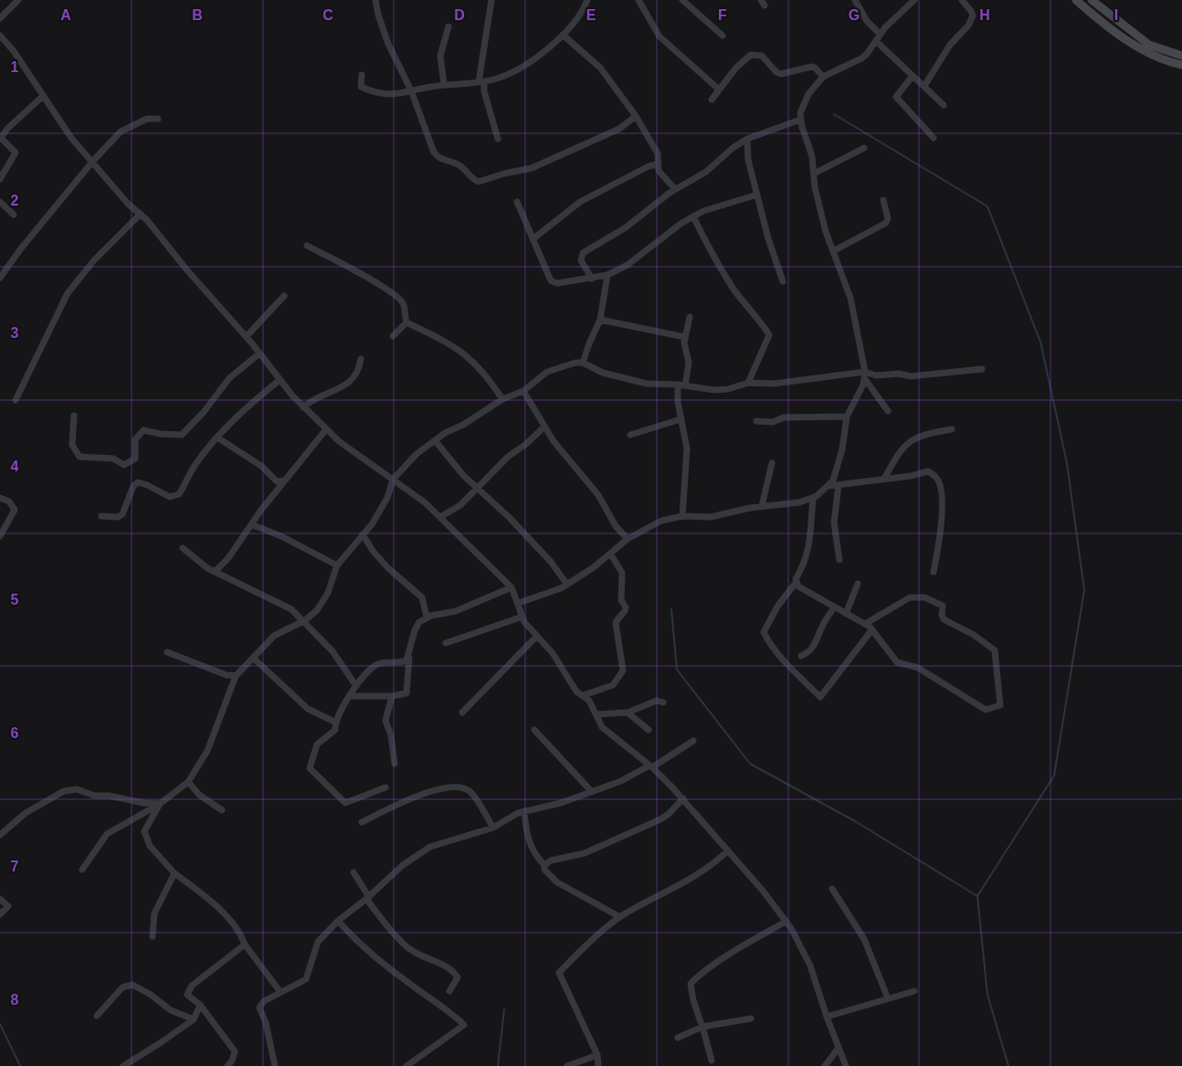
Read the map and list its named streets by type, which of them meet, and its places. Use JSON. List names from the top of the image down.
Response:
{
  "grid": {
    "columns": [
      "A",
      "B",
      "C",
      "D",
      "E",
      "F",
      "G",
      "H",
      "I"
    ],
    "rows": [
      "1",
      "2",
      "3",
      "4",
      "5",
      "6",
      "7",
      "8"
    ]
  }
}
